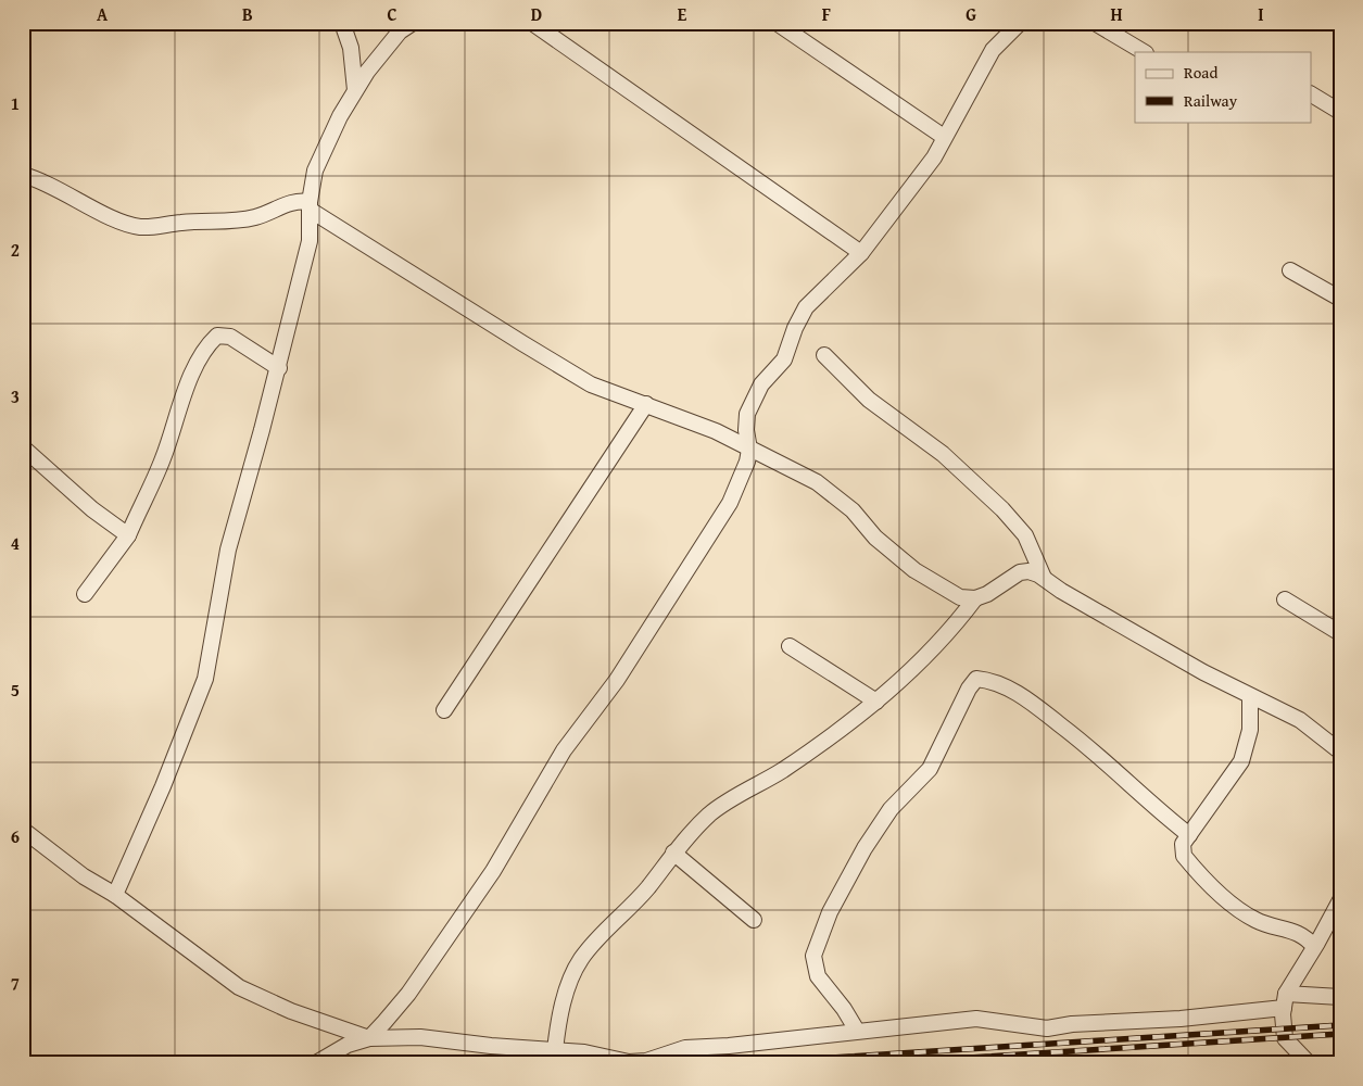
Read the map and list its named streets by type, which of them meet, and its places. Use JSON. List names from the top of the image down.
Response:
{
  "legend": ["Road", "Railway"],
  "grid": {
    "columns": [
      "A",
      "B",
      "C",
      "D",
      "E",
      "F",
      "G",
      "H",
      "I"
    ],
    "rows": [
      "1",
      "2",
      "3",
      "4",
      "5",
      "6",
      "7"
    ]
  }
}
